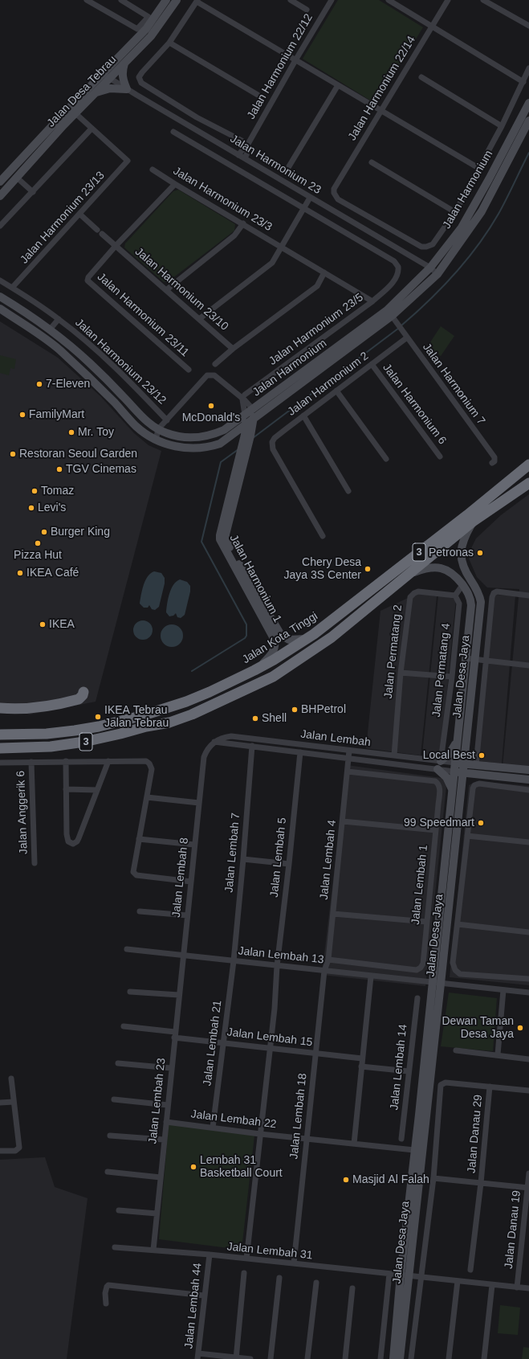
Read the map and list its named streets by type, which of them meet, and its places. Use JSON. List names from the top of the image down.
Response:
{
  "streets": {
    "highway": ["3", "Jalan Kota Tinggi"],
    "main road": [
      "Jalan Desa Tebrau",
      "Jalan Harmonium",
      "Jalan Harmonium 1",
      "Jalan Desa Jaya"
    ],
    "street": [
      "Jalan Harmonium 22/12",
      "Jalan Harmonium 22/14",
      "Jalan Harmonium 23",
      "Jalan Harmonium 23/3",
      "Jalan Harmonium 23/13",
      "Jalan Harmonium 23/10",
      "Jalan Harmonium 23/11",
      "Jalan Harmonium 23/5",
      "Jalan Harmonium 23/12",
      "Jalan Harmonium 2",
      "Jalan Harmonium 7",
      "Jalan Harmonium 6",
      "Jalan Permatang 2",
      "Jalan Permatang 4",
      "Jalan Lembah",
      "Jalan Anggerik 6",
      "Jalan Lembah 7",
      "Jalan Lembah 5",
      "Jalan Lembah 4",
      "Jalan Lembah 8",
      "Jalan Lembah 1",
      "Jalan Lembah 13",
      "Jalan Lembah 15",
      "Jalan Lembah 21",
      "Jalan Lembah 14",
      "Jalan Lembah 23",
      "Jalan Lembah 18",
      "Jalan Lembah 22",
      "Jalan Danau 29",
      "Jalan Danau 19",
      "Jalan Lembah 31",
      "Jalan Lembah 44"
    ]
  },
  "crossings": [
    ["Jalan Harmonium 22/12", "Jalan Harmonium 23"],
    ["Jalan Desa Tebrau", "Jalan Harmonium 23"],
    ["Jalan Harmonium 23", "Jalan Harmonium"],
    ["Jalan Harmonium", "Jalan Harmonium 23/12"],
    ["Jalan Harmonium", "Jalan Harmonium 7"],
    ["Jalan Harmonium", "Jalan Harmonium 1"],
    ["Jalan Harmonium 23/3", "Jalan Harmonium 23/5"],
    ["Jalan Harmonium 23/13", "Jalan Harmonium 23/10"],
    ["Jalan Harmonium 23/13", "Jalan Harmonium 23/12"],
    ["Jalan Harmonium 23/10", "Jalan Harmonium 23/11"],
    ["Jalan Harmonium 2", "Jalan Harmonium 7"],
    ["Jalan Harmonium 2", "Jalan Harmonium 6"],
    ["3", "Jalan Desa Jaya"],
    ["Jalan Harmonium 1", "Jalan Kota Tinggi"],
    ["Jalan Permatang 2", "Jalan Permatang 4"],
    ["Jalan Permatang 2", "Jalan Lembah"],
    ["Jalan Permatang 4", "Jalan Lembah"],
    ["Jalan Desa Jaya", "Jalan Lembah"],
    ["Jalan Desa Jaya", "Jalan Lembah 13"],
    ["Jalan Desa Jaya", "Jalan Lembah 22"],
    ["Jalan Desa Jaya", "Jalan Lembah 31"],
    ["Jalan Lembah", "Jalan Lembah 7"],
    ["Jalan Lembah", "Jalan Lembah 5"],
    ["Jalan Lembah", "Jalan Lembah 4"],
    ["Jalan Lembah 7", "Jalan Lembah 13"],
    ["Jalan Lembah 7", "Jalan Lembah 21"],
    ["Jalan Lembah 5", "Jalan Lembah 13"],
    ["Jalan Lembah 4", "Jalan Lembah 1"],
    ["Jalan Lembah 4", "Jalan Lembah 13"],
    ["Jalan Lembah 4", "Jalan Lembah 18"],
    ["Jalan Lembah 8", "Jalan Lembah 13"],
    ["Jalan Lembah 8", "Jalan Lembah 23"],
    ["Jalan Lembah 13", "Jalan Lembah 21"],
    ["Jalan Lembah 13", "Jalan Lembah 23"],
    ["Jalan Lembah 13", "Jalan Lembah 18"],
    ["Jalan Lembah 15", "Jalan Lembah 21"],
    ["Jalan Lembah 15", "Jalan Lembah 23"],
    ["Jalan Lembah 15", "Jalan Lembah 18"],
    ["Jalan Lembah 21", "Jalan Lembah 22"],
    ["Jalan Lembah 23", "Jalan Lembah 22"],
    ["Jalan Lembah 23", "Jalan Lembah 31"],
    ["Jalan Lembah 18", "Jalan Lembah 22"],
    ["Jalan Lembah 18", "Jalan Lembah 31"],
    ["Jalan Danau 19", "Jalan Lembah 31"],
    ["Jalan Lembah 31", "Jalan Lembah 44"]
  ],
  "places": [
    "7-Eleven",
    "McDonald's",
    "FamilyMart",
    "Mr. Toy",
    "Restoran Seoul Garden",
    "TGV Cinemas",
    "Tomaz",
    "Levi's",
    "Burger King",
    "Pizza Hut",
    "Petronas",
    "Chery Desa Jaya 3S Center",
    "IKEA Café",
    "IKEA",
    "BHPetrol",
    "IKEA Tebrau Jalan Tebrau",
    "Shell",
    "Local Best",
    "99 Speedmart",
    "Dewan Taman Desa Jaya",
    "Lembah 31 Basketball Court",
    "Masjid Al Falah"
  ]
}
